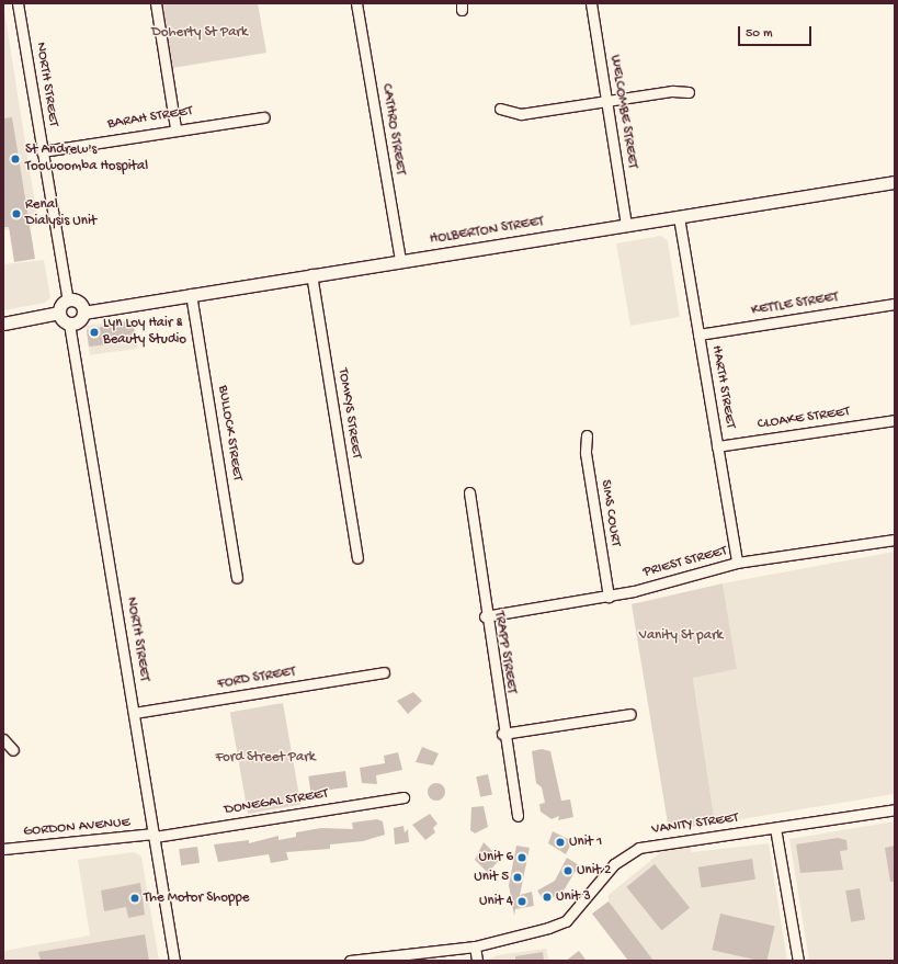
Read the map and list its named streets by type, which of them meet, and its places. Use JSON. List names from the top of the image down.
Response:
{
  "streets": {
    "main road": ["HOLBERTON STREET"],
    "street": [
      "NORTH STREET",
      "WELCOMBE STREET",
      "BARAH STREET",
      "CATHRO STREET",
      "KETTLE STREET",
      "HARTH STREET",
      "TOMKYS STREET",
      "CLOAKE STREET",
      "BULLOCK STREET",
      "SIMS COURT",
      "PRIEST STREET",
      "TRAPP STREET",
      "FORD STREET",
      "DONEGAL STREET",
      "VANITY STREET",
      "GORDON AVENUE"
    ]
  },
  "crossings": [
    ["NORTH STREET", "BARAH STREET"],
    ["NORTH STREET", "HOLBERTON STREET"],
    ["NORTH STREET", "FORD STREET"],
    ["NORTH STREET", "DONEGAL STREET"],
    ["NORTH STREET", "GORDON AVENUE"],
    ["WELCOMBE STREET", "HOLBERTON STREET"],
    ["CATHRO STREET", "HOLBERTON STREET"],
    ["HOLBERTON STREET", "HARTH STREET"],
    ["HOLBERTON STREET", "TOMKYS STREET"],
    ["HOLBERTON STREET", "BULLOCK STREET"],
    ["KETTLE STREET", "HARTH STREET"],
    ["HARTH STREET", "CLOAKE STREET"],
    ["HARTH STREET", "PRIEST STREET"],
    ["SIMS COURT", "PRIEST STREET"],
    ["PRIEST STREET", "TRAPP STREET"],
    ["DONEGAL STREET", "GORDON AVENUE"]
  ],
  "parks": ["Doherty St Park", "Vanity St park", "Ford Street Park"],
  "places": [
    "St Andrew's Toowoomba Hospital",
    "Renal Dialysis Unit",
    "Lyn Loy Hair & Beauty Studio",
    "Unit 1",
    "Unit 6",
    "Unit 2",
    "Unit 5",
    "Unit 3",
    "The Motor Shoppe",
    "Unit 4"
  ],
  "scale_bar": "50 m"
}
